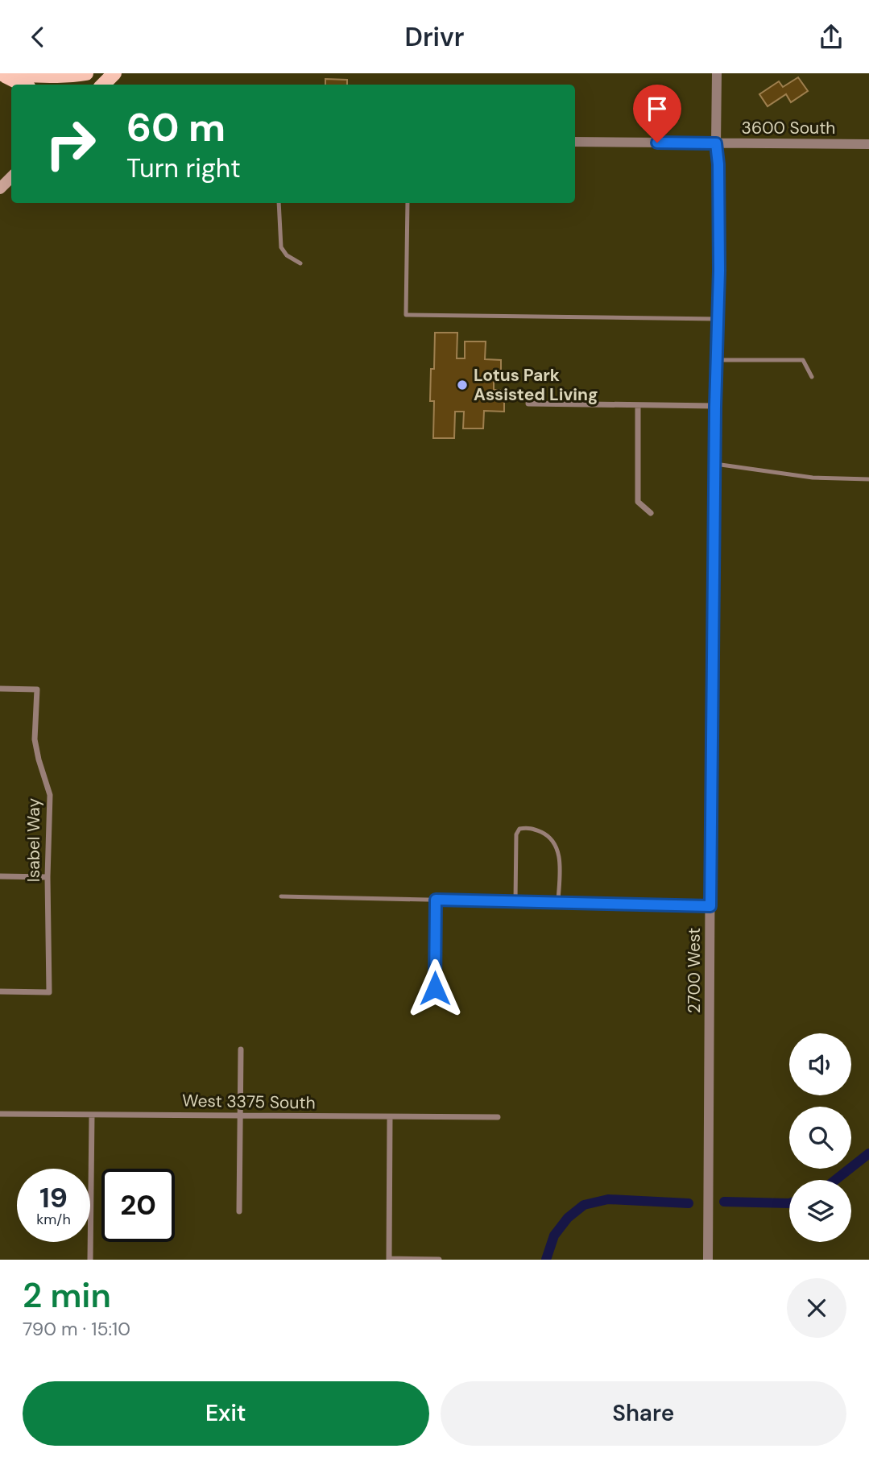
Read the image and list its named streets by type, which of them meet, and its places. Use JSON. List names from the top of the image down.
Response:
{
  "streets": {
    "street": [
      "3600 South",
      "Isabel Way",
      "2700 West",
      "West 3375 South"
    ]
  },
  "crossings": [
    ["3600 South", "2700 West"]
  ],
  "places": ["Lotus Park Assisted Living"],
  "page": {
    "header": "Drivr",
    "turn": ["60 m", "Turn right"],
    "speed": "19 km/h",
    "limit": "20",
    "heading": ["2 min", "790 m · 15:10"],
    "buttons": ["Exit", "Share"]
  }
}
